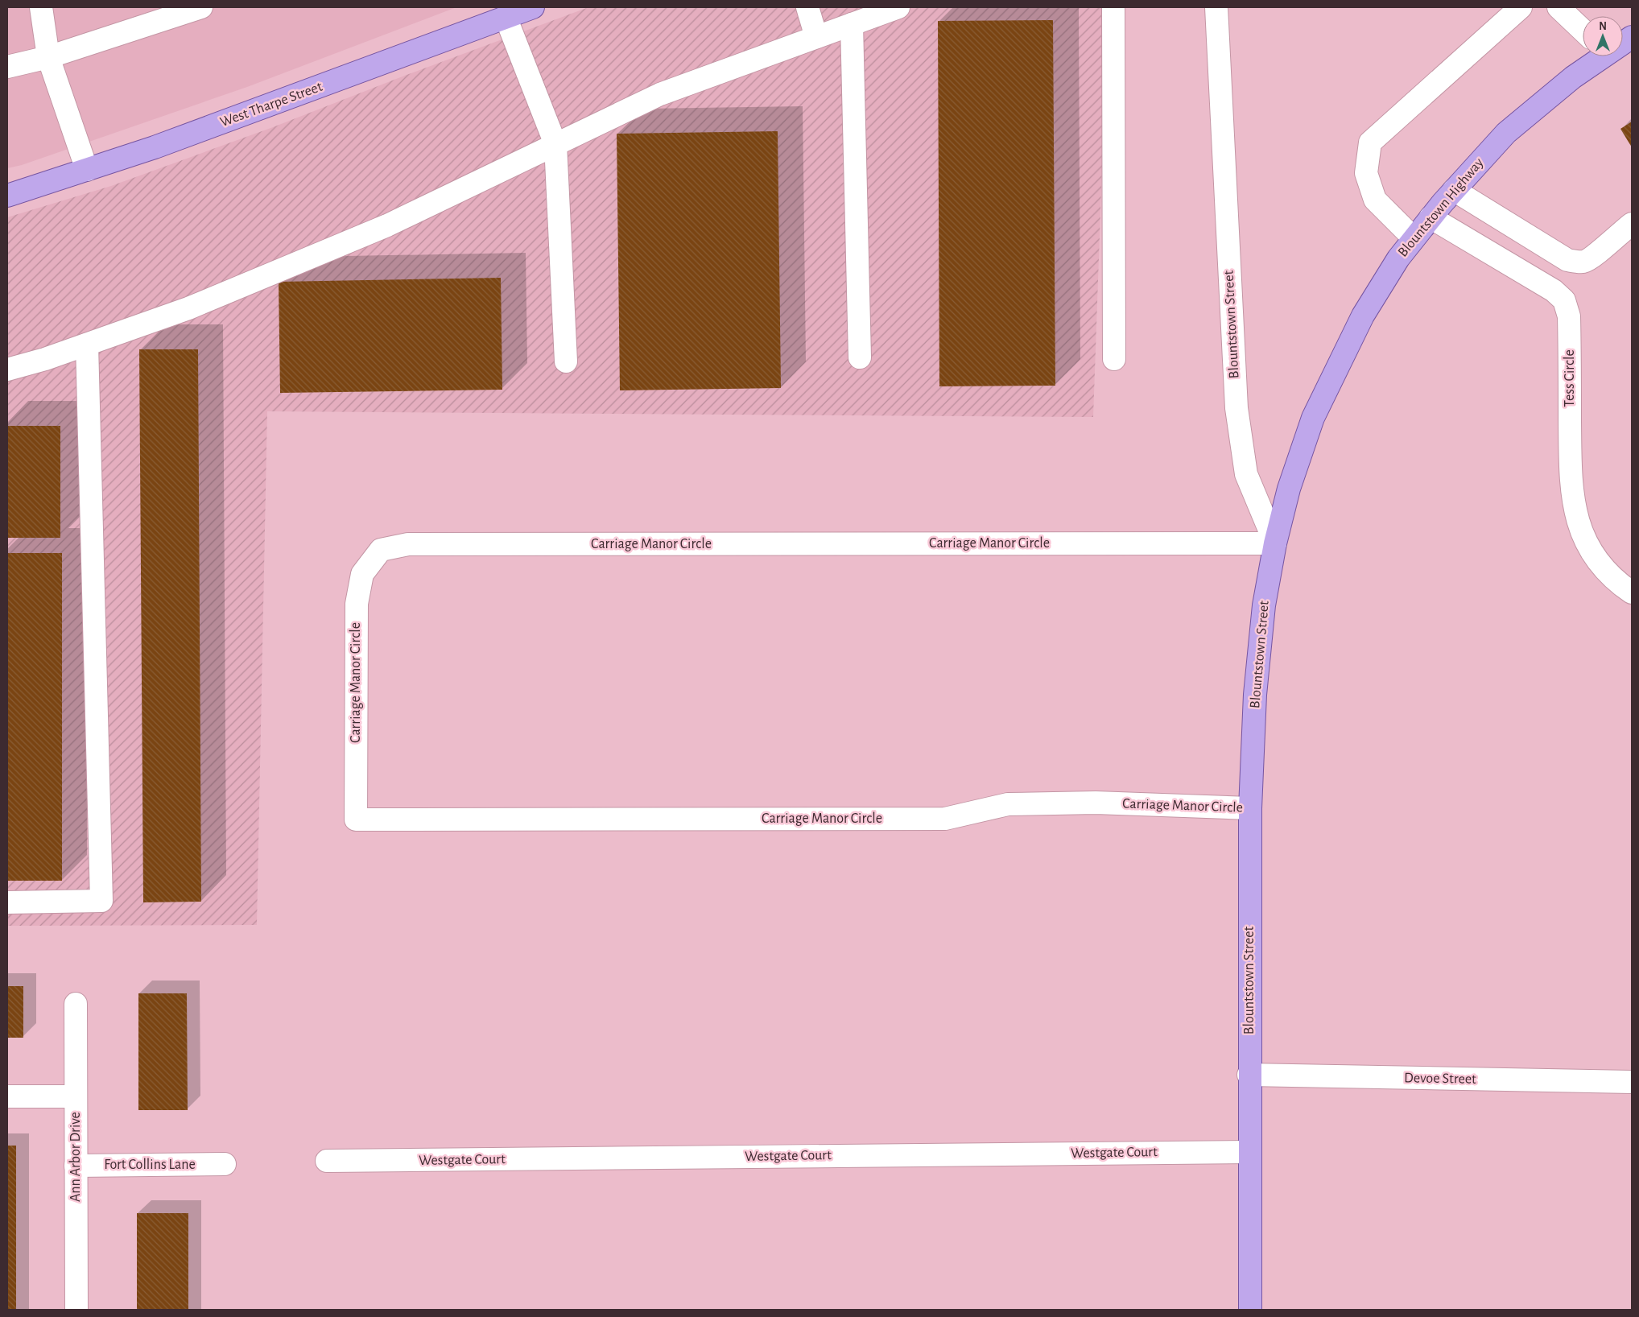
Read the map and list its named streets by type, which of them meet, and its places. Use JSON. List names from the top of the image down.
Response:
{
  "streets": {
    "main road": ["West Tharpe Street", "Blountstown Highway", "Blountstown Street"],
    "street": [
      "Tess Circle",
      "Carriage Manor Circle",
      "Devoe Street",
      "Westgate Court",
      "Ann Arbor Drive",
      "Fort Collins Lane"
    ]
  },
  "crossings": [
    ["Blountstown Highway", "Blountstown Street"],
    ["Blountstown Highway", "Tess Circle"],
    ["Blountstown Highway", "Carriage Manor Circle"],
    ["Blountstown Street", "Carriage Manor Circle"],
    ["Blountstown Street", "Devoe Street"],
    ["Blountstown Street", "Westgate Court"],
    ["Ann Arbor Drive", "Fort Collins Lane"]
  ],
  "north": "top"
}
